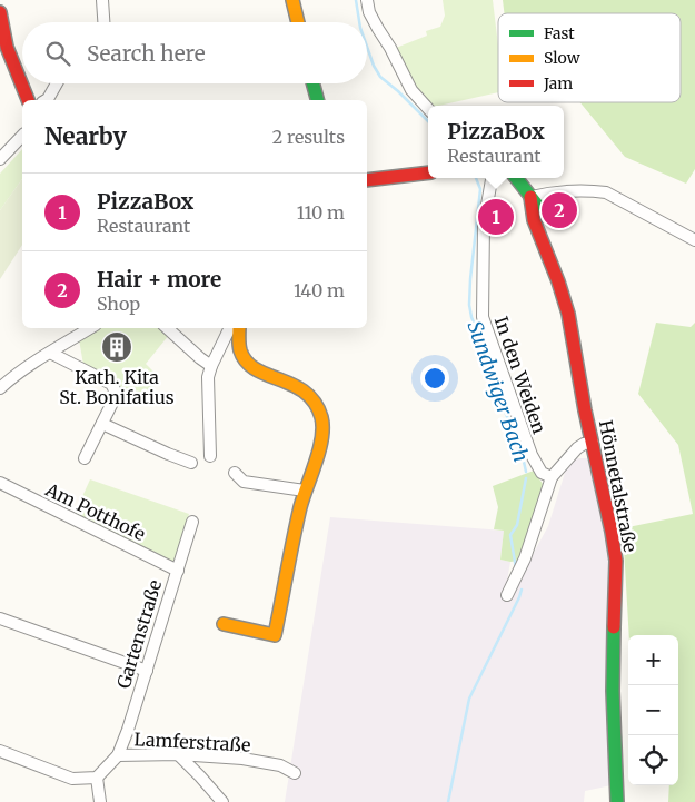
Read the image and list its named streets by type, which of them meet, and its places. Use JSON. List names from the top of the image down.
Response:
{
  "streets": {
    "main road": ["Hönnetalstraße"],
    "street": [
      "In den Weiden",
      "Am Potthofe",
      "Gartenstraße",
      "Lamferstraße"
    ]
  },
  "crossings": [
    ["Am Potthofe", "Gartenstraße"],
    ["Gartenstraße", "Lamferstraße"]
  ],
  "water": ["Sundwiger Bach"],
  "places": {
    "building": ["Kath. Kita St. Bonifatius"]
  },
  "legend": ["Fast", "Slow", "Jam"],
  "page": {
    "search": "Search here",
    "heading": ["Nearby", "2 results"],
    "popup": ["PizzaBox", "Restaurant"],
    "list": [
      {
        "mark": "1",
        "name": "PizzaBox",
        "note": "Restaurant",
        "value": "110 m"
      },
      {
        "mark": "2",
        "name": "Hair + more",
        "note": "Shop",
        "value": "140 m"
      }
    ],
    "pins": ["2", "1"],
    "map_buttons": ["+", "−"]
  }
}
